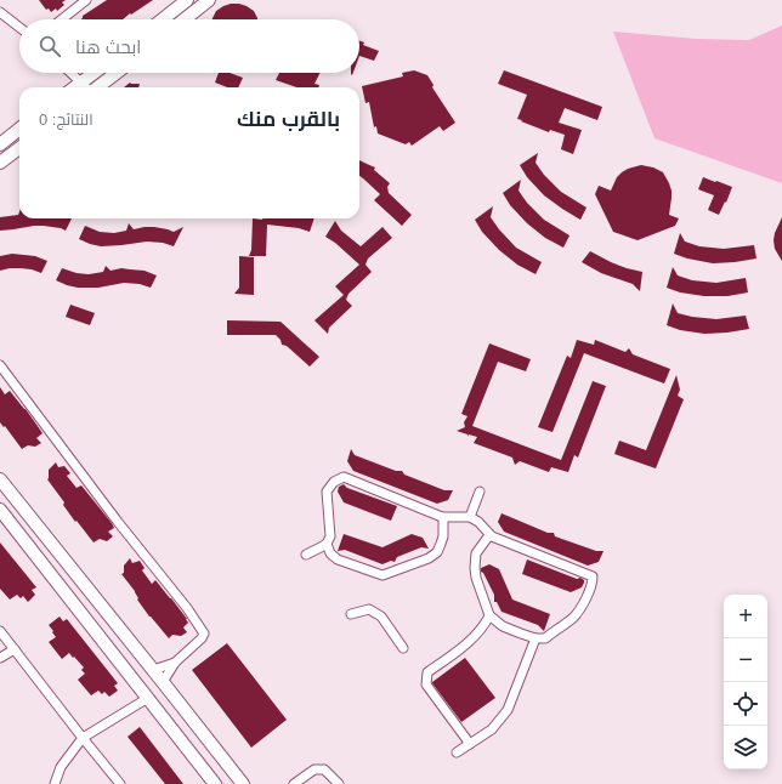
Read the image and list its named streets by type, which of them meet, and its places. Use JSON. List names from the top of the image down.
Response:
{
  "page": {
    "search": "ابحث هنا",
    "heading": ["بالقرب منك", "النتائج: 0"],
    "map_buttons": ["+", "−"]
  }
}
